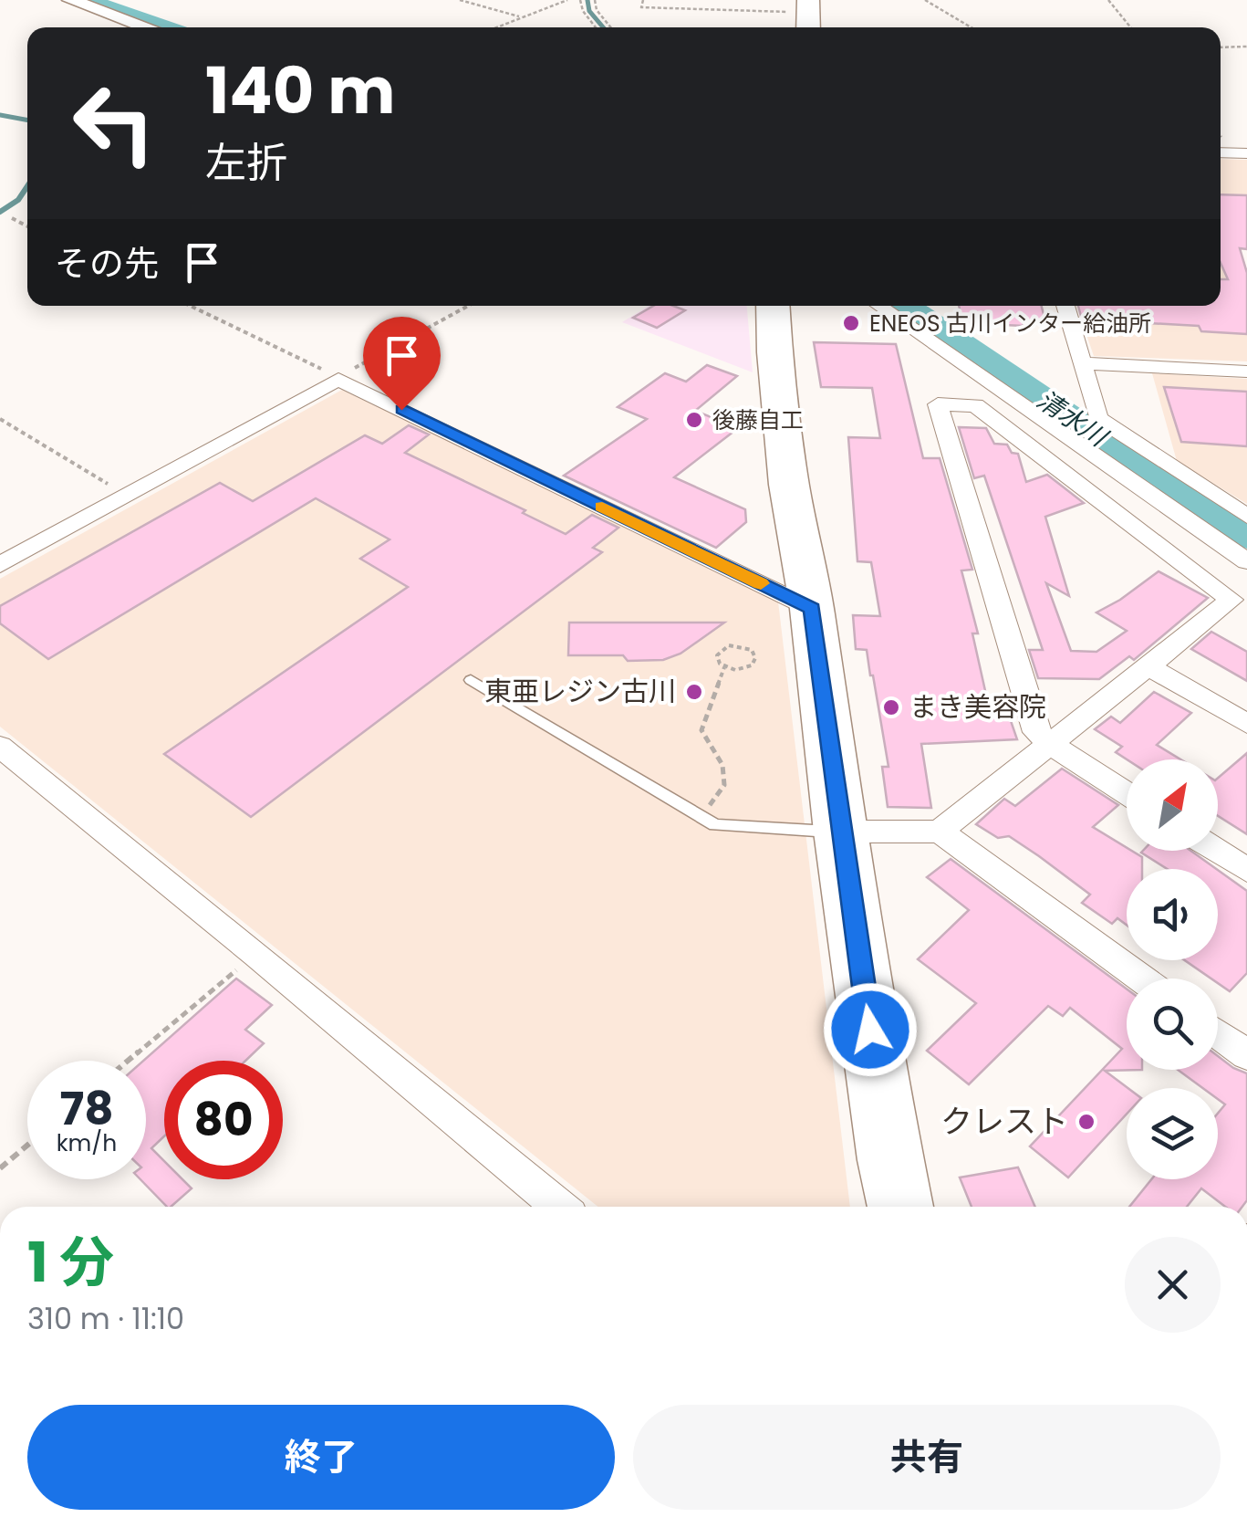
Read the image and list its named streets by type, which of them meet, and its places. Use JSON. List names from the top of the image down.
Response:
{
  "water": ["清水川"],
  "places": [
    "ENEOS 古川インター給油所",
    "後藤自工",
    "東亜レジン古川",
    "まき美容院",
    "クレスト"
  ],
  "north": "top right",
  "page": {
    "turn": ["140 m", "左折"],
    "then": "その先",
    "speed": "78 km/h",
    "limit": "80",
    "heading": ["1 分", "310 m · 11:10"],
    "buttons": ["終了", "共有"]
  }
}
